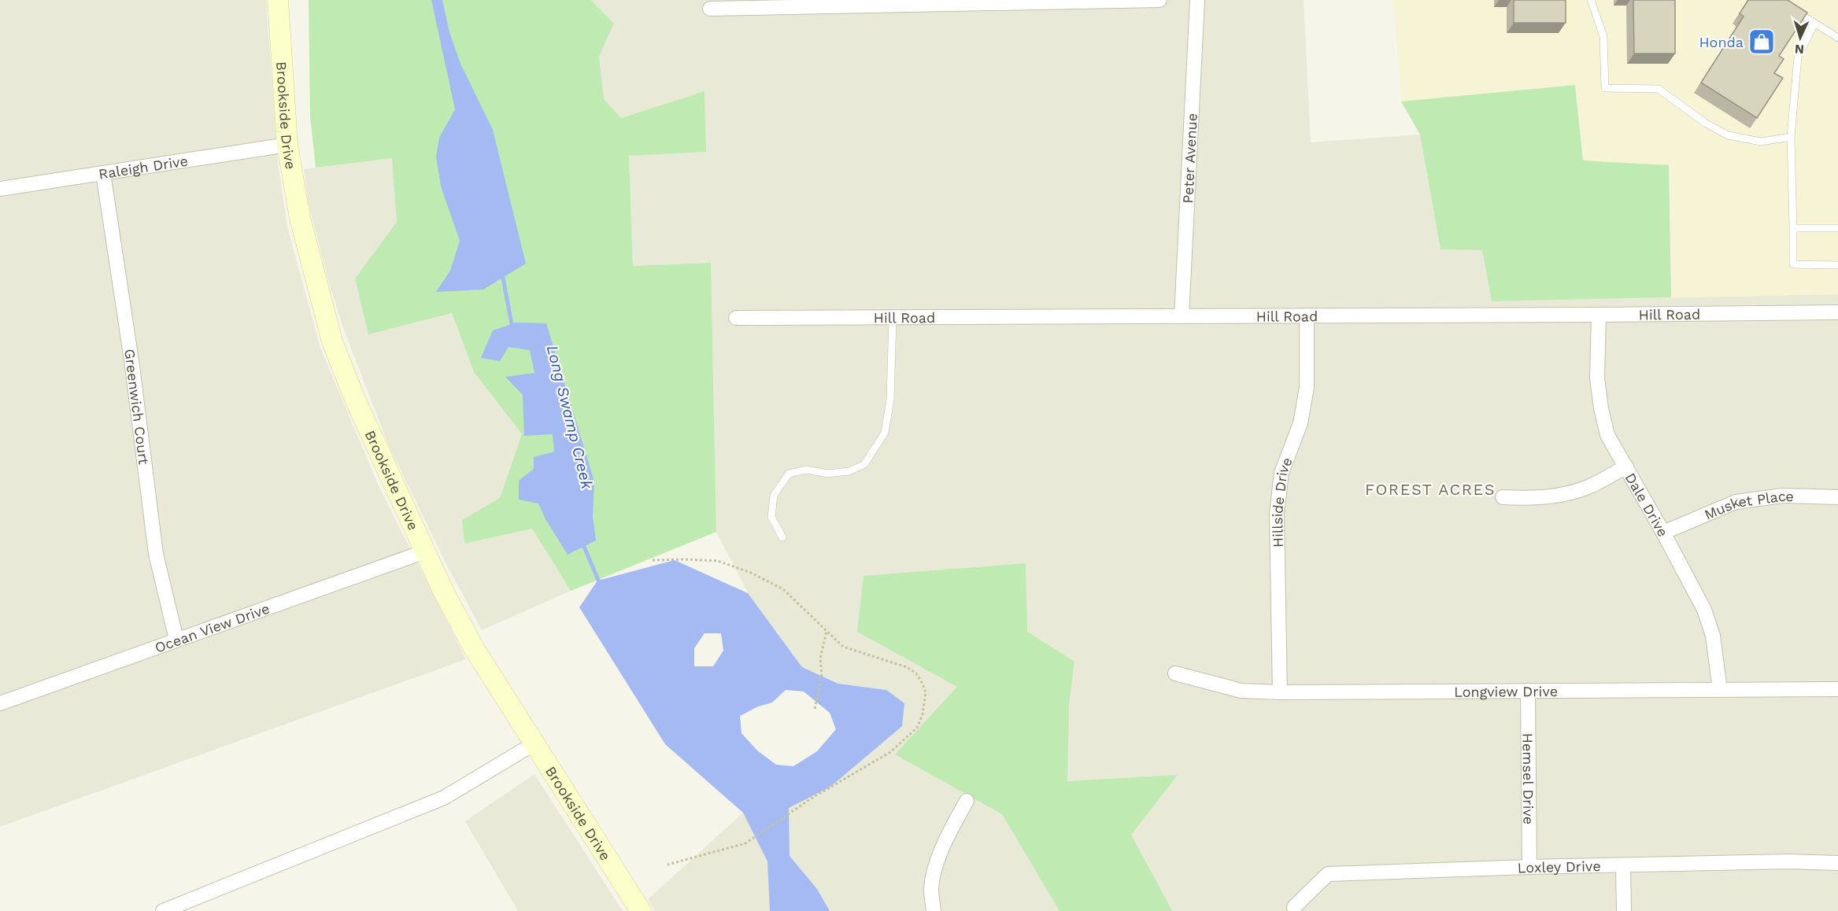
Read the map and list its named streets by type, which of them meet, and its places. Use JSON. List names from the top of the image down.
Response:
{
  "streets": {
    "street": [
      "Brookside Drive",
      "Peter Avenue",
      "Raleigh Drive",
      "Hill Road",
      "Greenwich Court",
      "Hillside Drive",
      "Dale Drive",
      "Musket Place",
      "Ocean View Drive",
      "Longview Drive",
      "Hemsel Drive",
      "Loxley Drive"
    ]
  },
  "crossings": [
    ["Brookside Drive", "Raleigh Drive"],
    ["Brookside Drive", "Ocean View Drive"],
    ["Peter Avenue", "Hill Road"],
    ["Raleigh Drive", "Greenwich Court"],
    ["Hill Road", "Hillside Drive"],
    ["Hill Road", "Dale Drive"],
    ["Greenwich Court", "Ocean View Drive"],
    ["Hillside Drive", "Longview Drive"],
    ["Dale Drive", "Musket Place"],
    ["Dale Drive", "Longview Drive"],
    ["Longview Drive", "Hemsel Drive"],
    ["Hemsel Drive", "Loxley Drive"]
  ],
  "districts": ["FOREST ACRES"],
  "water": ["Long Swamp Creek"],
  "places": {
    "shop": ["Honda"]
  },
  "north": "bottom"
}
